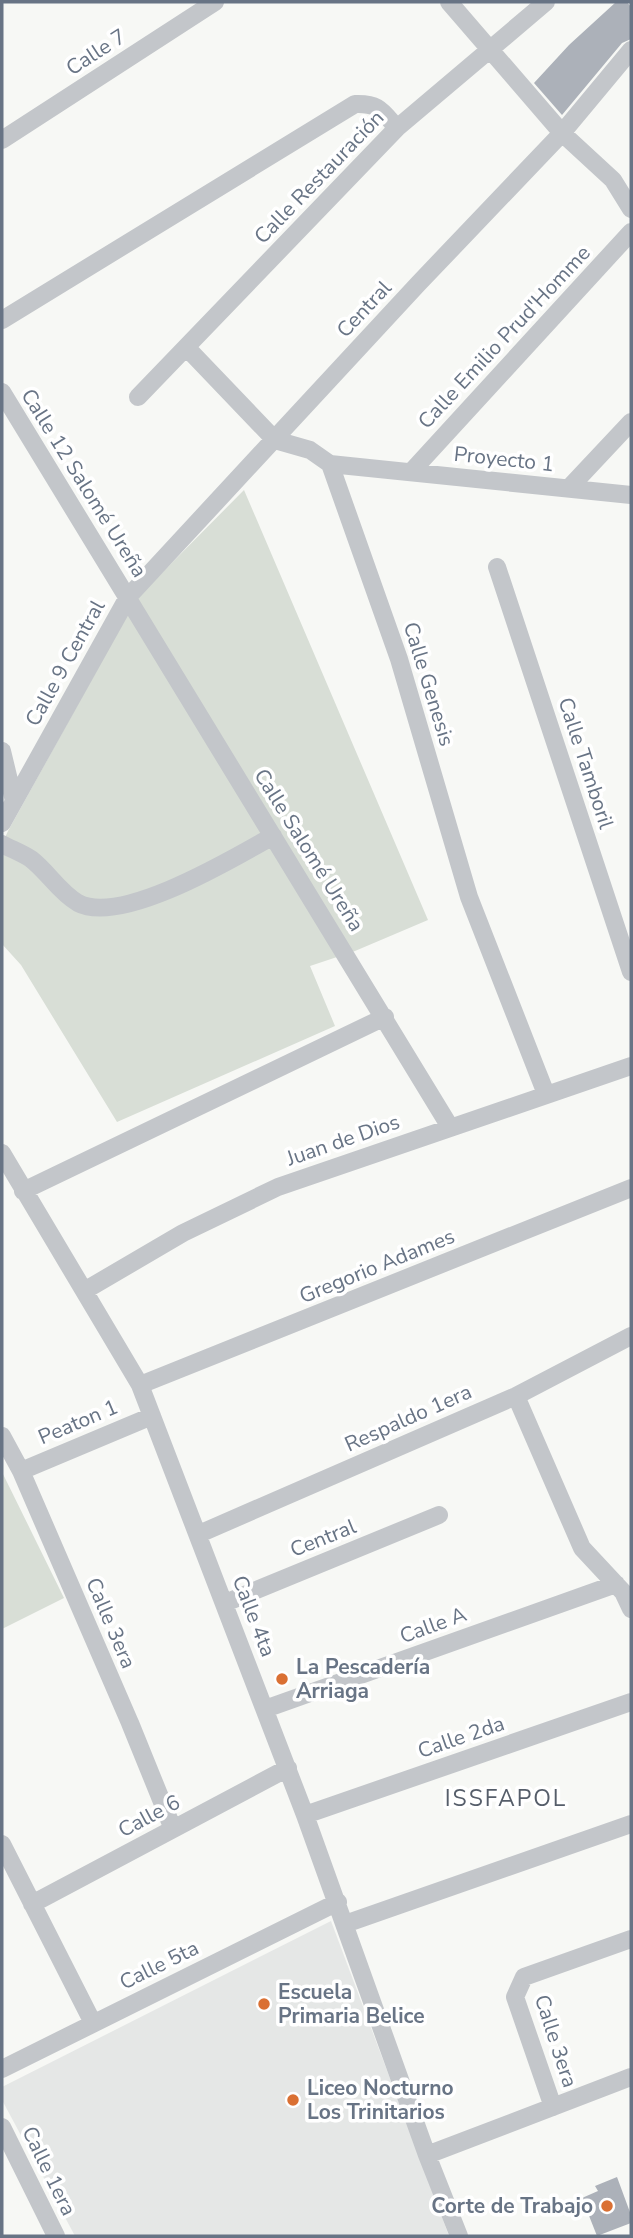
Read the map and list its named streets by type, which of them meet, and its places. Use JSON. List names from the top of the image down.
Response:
{
  "streets": {
    "street": [
      "Calle 7",
      "Calle Restauración",
      "Central",
      "Calle Emilio Prud'Homme",
      "Proyecto 1",
      "Calle 12 Salomé Ureña",
      "Calle 9 Central",
      "Calle Genesis",
      "Calle Tamboril",
      "Calle Salomé Ureña",
      "Juan de Dios",
      "Gregorio Adames",
      "Respaldo 1era",
      "Peaton 1",
      "Calle 4ta",
      "Calle 3era",
      "Calle A",
      "Calle 2da",
      "Calle 6",
      "Calle 5ta",
      "Calle 1era"
    ]
  },
  "crossings": [
    ["Central", "Calle 12 Salomé Ureña"],
    ["Central", "Calle 9 Central"],
    ["Central", "Calle Salomé Ureña"],
    ["Central", "Calle 4ta"],
    ["Calle Emilio Prud'Homme", "Proyecto 1"],
    ["Proyecto 1", "Calle Genesis"],
    ["Calle 12 Salomé Ureña", "Calle 9 Central"],
    ["Calle 12 Salomé Ureña", "Calle Salomé Ureña"],
    ["Calle 9 Central", "Calle Salomé Ureña"],
    ["Calle Genesis", "Juan de Dios"],
    ["Calle Salomé Ureña", "Juan de Dios"],
    ["Juan de Dios", "Calle 4ta"],
    ["Gregorio Adames", "Calle 4ta"],
    ["Respaldo 1era", "Calle 4ta"],
    ["Peaton 1", "Calle 4ta"],
    ["Peaton 1", "Calle 3era"],
    ["Calle 4ta", "Calle A"],
    ["Calle 4ta", "Calle 2da"],
    ["Calle 4ta", "Calle 6"],
    ["Calle 4ta", "Calle 5ta"],
    ["Calle 3era", "Calle 6"]
  ],
  "districts": ["ISSFAPOL"],
  "places": [
    "La Pescadería Arriaga",
    "Escuela Primaria Belice",
    "Liceo Nocturno Los Trinitarios",
    "Corte de Trabajo"
  ]
}
